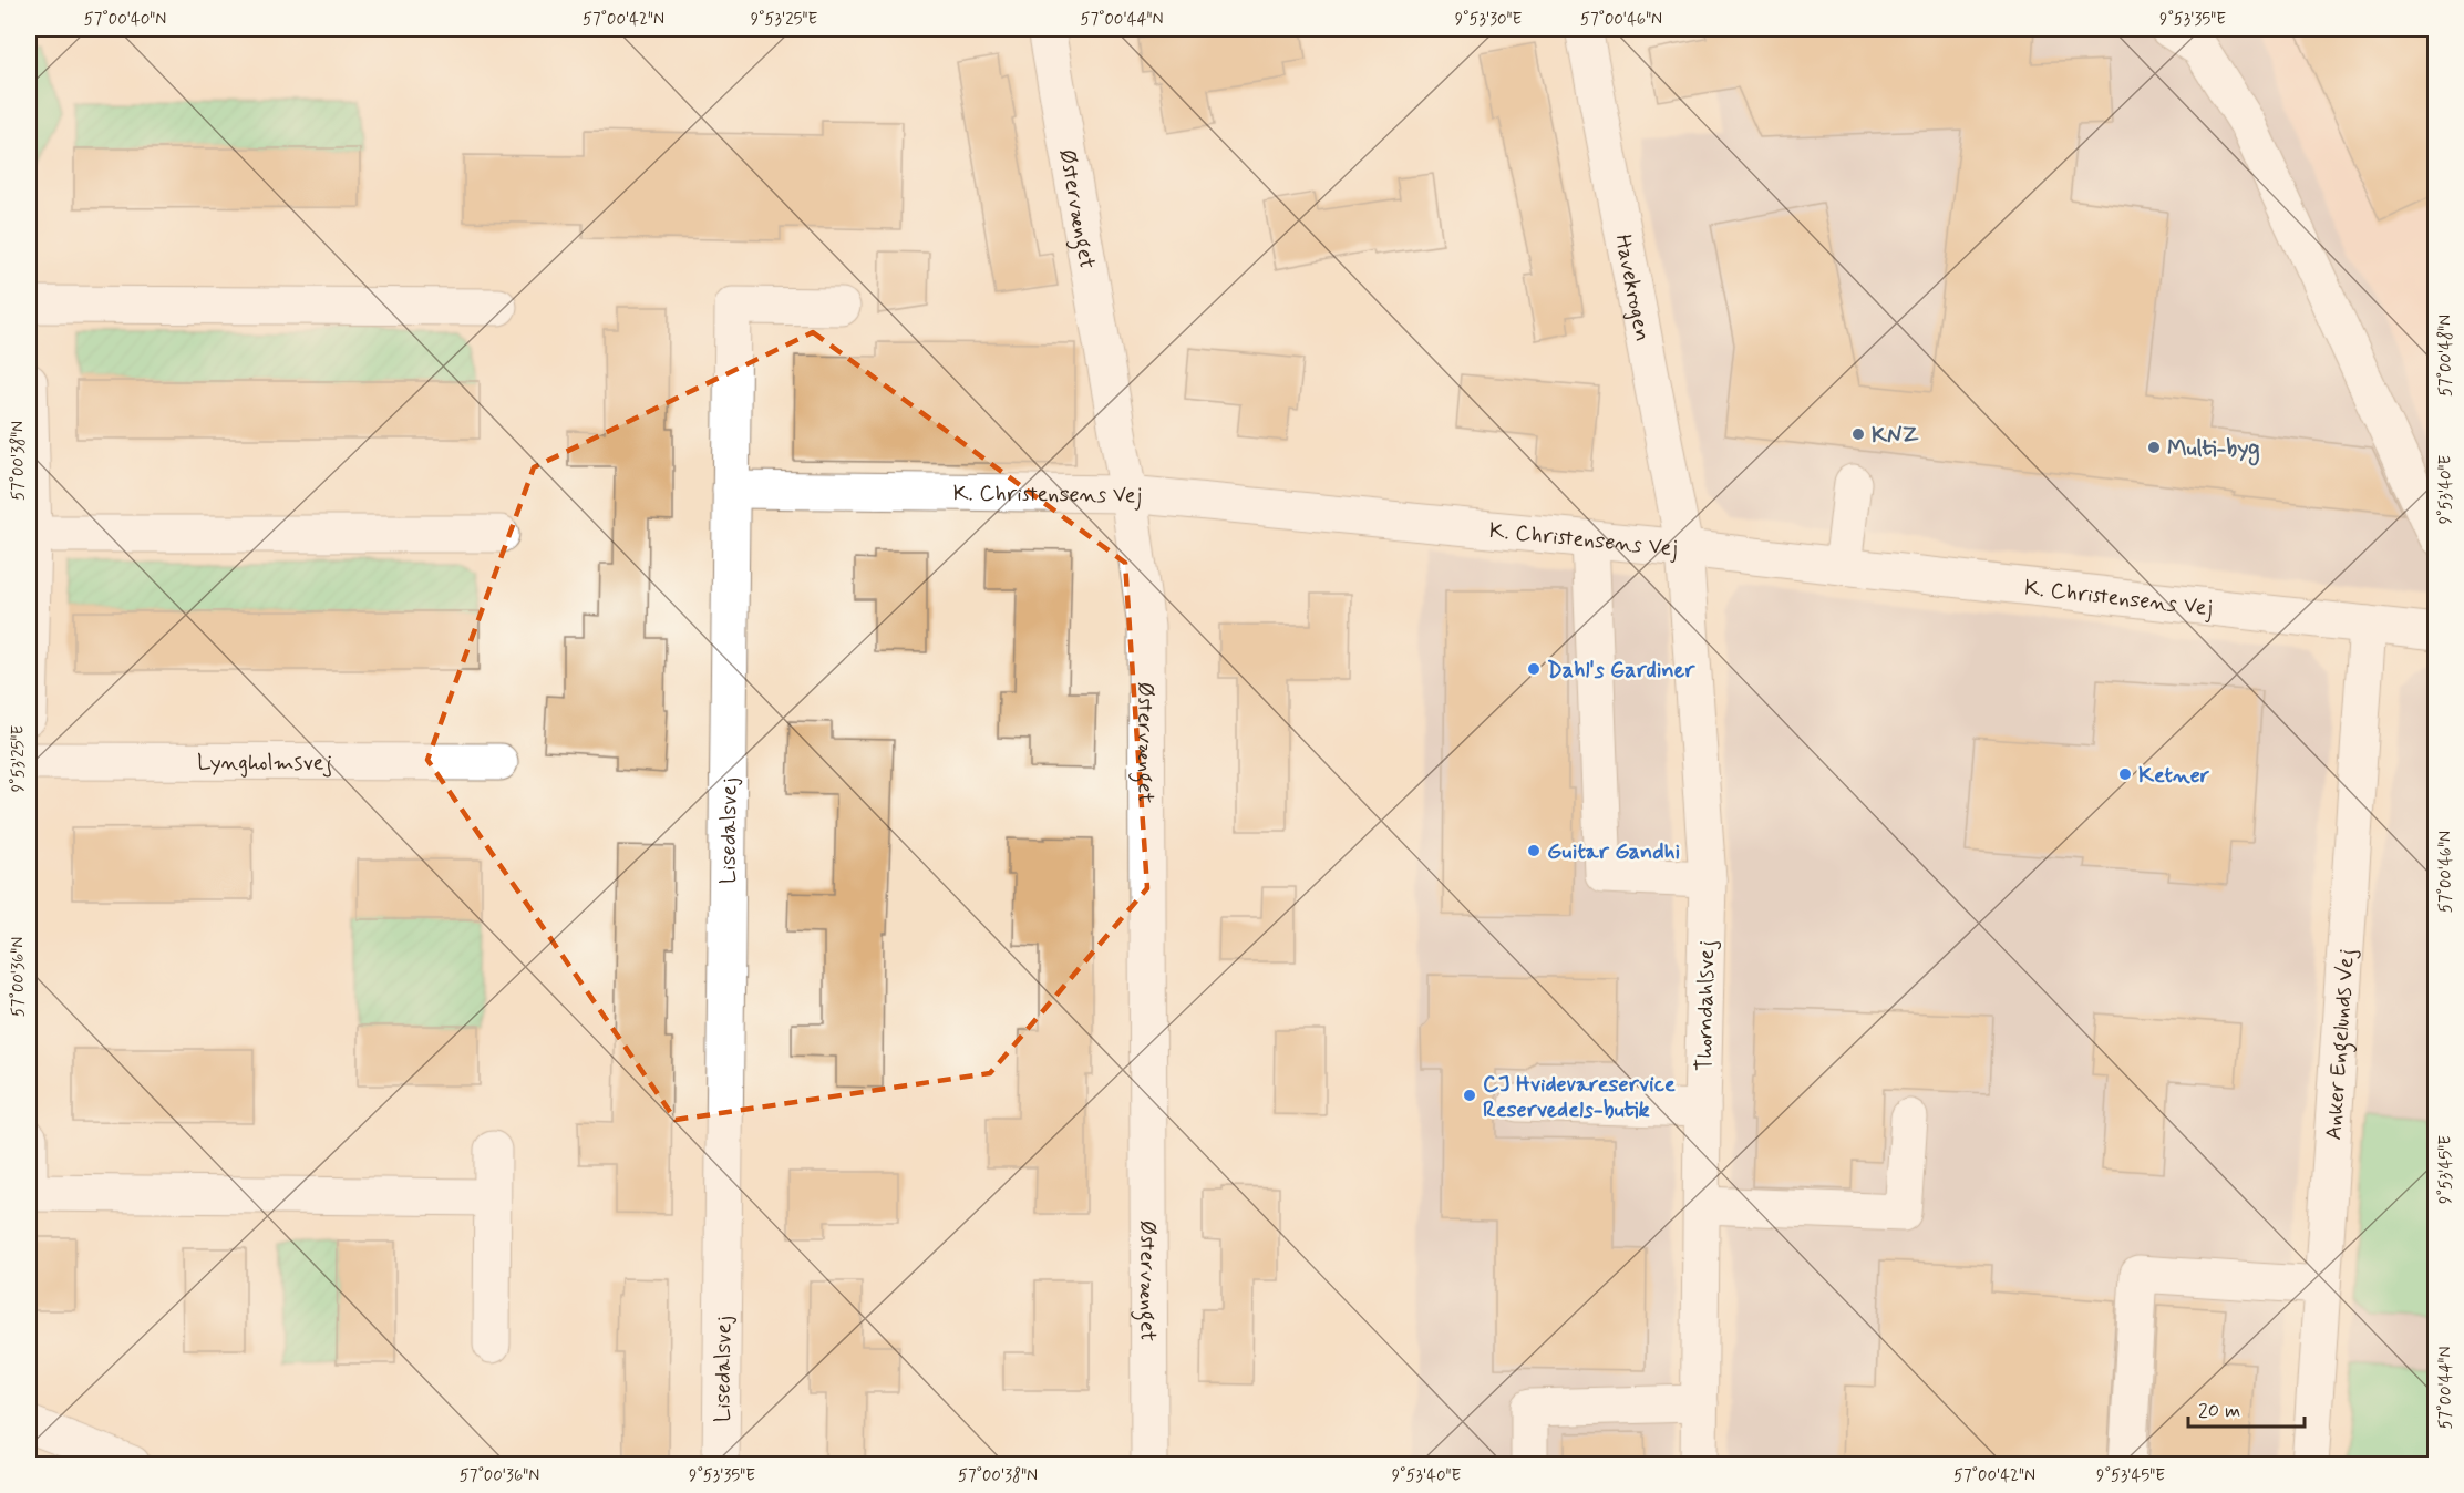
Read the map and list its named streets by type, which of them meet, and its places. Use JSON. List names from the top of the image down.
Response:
{
  "streets": {
    "street": [
      "Østervænget",
      "Havekrogen",
      "K. Christensens Vej",
      "Lyngholmsvej",
      "Lisedalsvej",
      "Thorndahlsvej",
      "Anker Engelunds Vej"
    ]
  },
  "crossings": [
    ["Østervænget", "K. Christensens Vej"],
    ["Havekrogen", "K. Christensens Vej"],
    ["Havekrogen", "Thorndahlsvej"],
    ["K. Christensens Vej", "Lisedalsvej"],
    ["K. Christensens Vej", "Thorndahlsvej"],
    ["K. Christensens Vej", "Anker Engelunds Vej"]
  ],
  "places": [
    "KNZ",
    "Multi-byg",
    "Dahl's Gardiner",
    "Ketner",
    "Guitar Gandhi",
    "CJ Hvidevareservice Reservedels-butik"
  ],
  "scale_bar": "20 m",
  "coordinates": [
    "57°00'40\"N",
    "57°00'42\"N",
    "9°53'25\"E",
    "57°00'44\"N",
    "9°53'30\"E",
    "57°00'46\"N",
    "9°53'35\"E",
    "57°00'48\"N",
    "57°00'38\"N",
    "9°53'40\"E",
    "57°00'36\"N",
    "9°53'45\"E"
  ]
}
